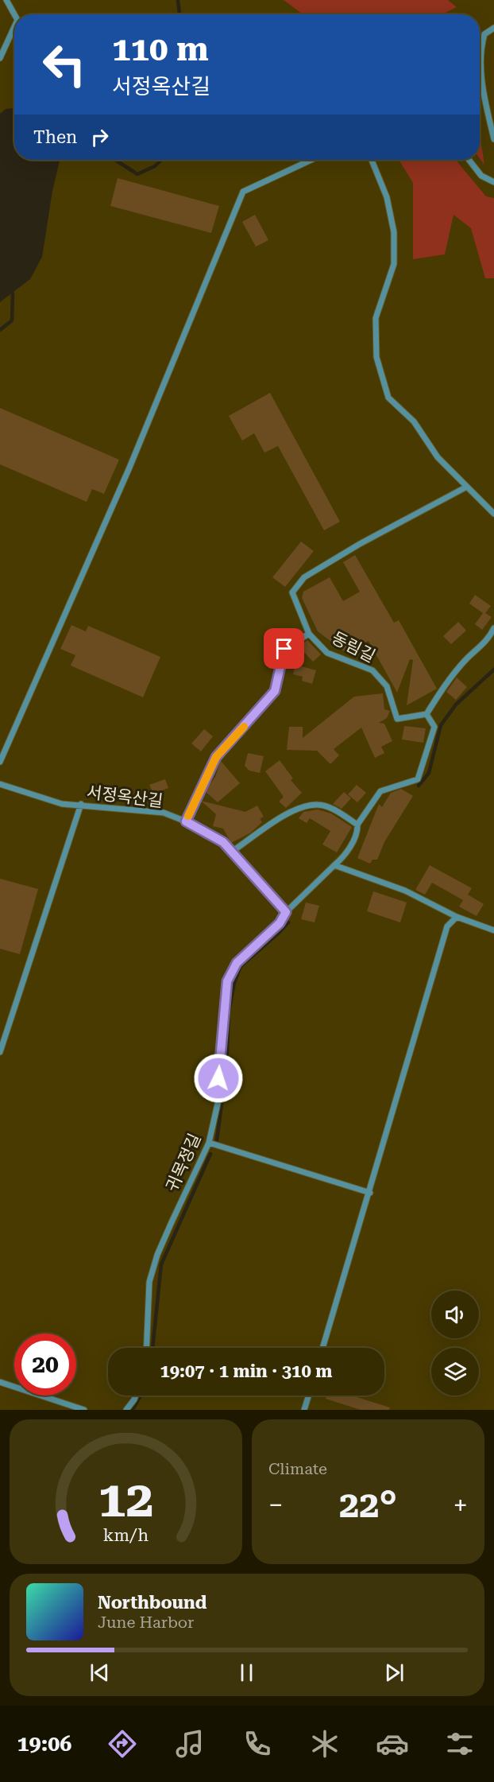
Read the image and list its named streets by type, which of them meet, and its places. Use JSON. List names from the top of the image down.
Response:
{
  "streets": {
    "lane": ["동림길", "서정옥산길", "귀목정길"]
  },
  "crossings": [
    ["동림길", "서정옥산길"],
    ["서정옥산길", "귀목정길"]
  ],
  "page": {
    "turn": ["110 m", "서정옥산길"],
    "then": "Then",
    "limit": "20",
    "trip": "19:07 · 1 min · 310 m",
    "tile": "Climate",
    "heat": ["−", "22°", "+"],
    "song": ["Northbound", "June Harbor"],
    "tabs": "19:06",
    "gauge": ["12", "km/h"]
  }
}
